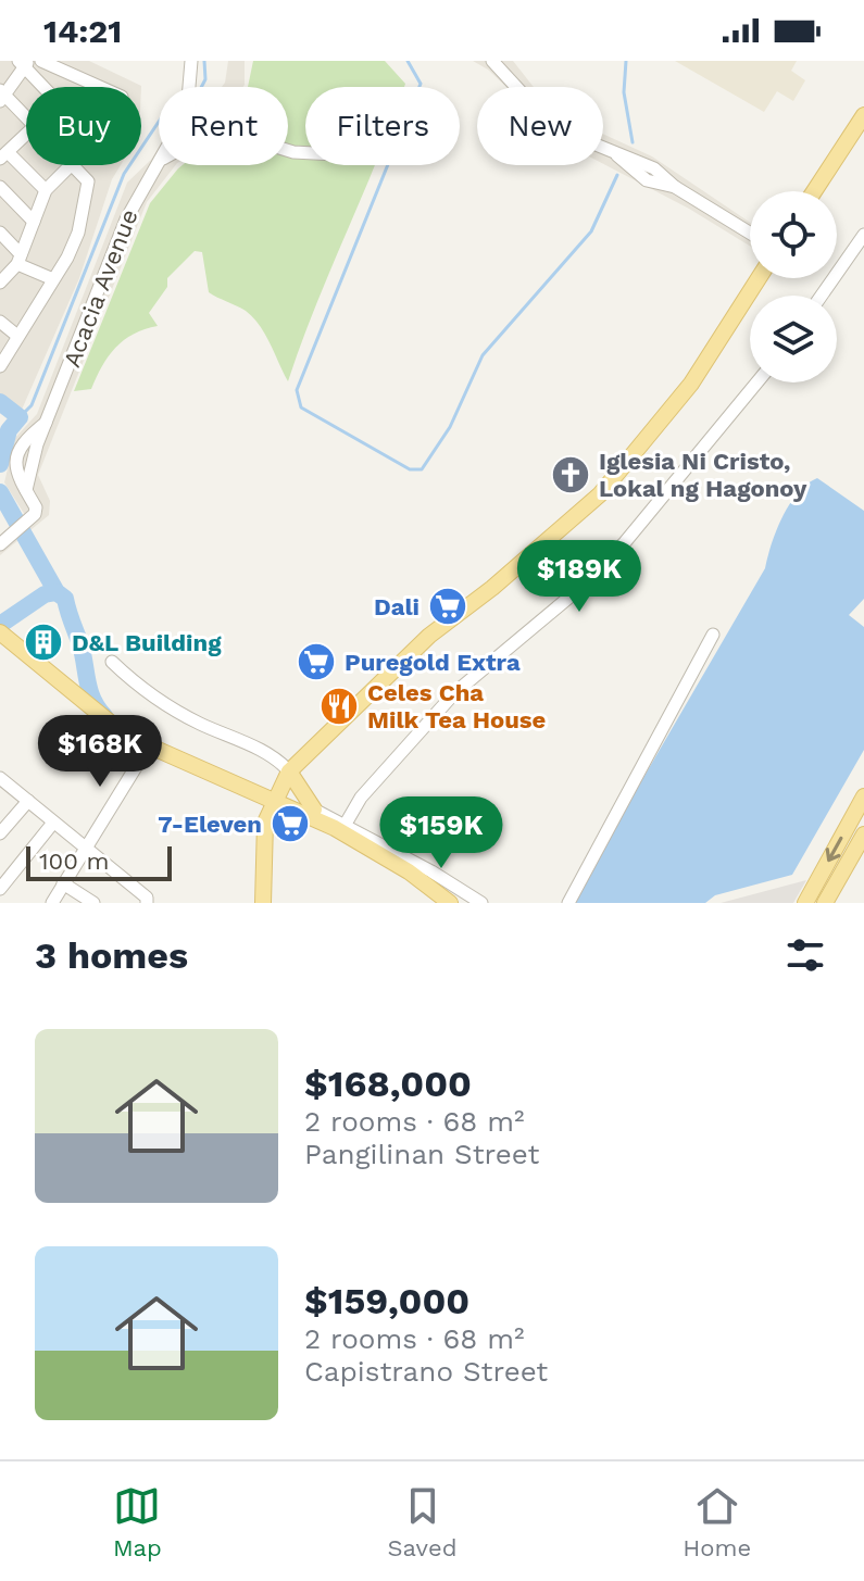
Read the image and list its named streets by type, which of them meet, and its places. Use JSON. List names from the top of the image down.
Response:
{
  "streets": {
    "street": ["Acacia Avenue"]
  },
  "places": {
    "church": ["Iglesia Ni Cristo, Lokal ng Hagonoy"],
    "supermarket": ["Dali", "Puregold Extra", "7-Eleven"],
    "building": ["D&L Building"],
    "restaurant": ["Celes Cha Milk Tea House"]
  },
  "scale_bar": "100 m",
  "page": {
    "status": "14:21",
    "chip": [
      "Buy",
      "Rent",
      "Filters",
      "New"
    ],
    "price": ["$189K", "$168K", "$159K"],
    "scale": "100 m",
    "heading": "3 homes",
    "list": [
      {
        "name": "$168,000",
        "note": "2 rooms · 68 m² · Pangilinan Street"
      },
      {
        "name": "$159,000",
        "note": "2 rooms · 68 m² · Capistrano Street"
      }
    ],
    "tabs": ["Map", "Saved", "Home"]
  }
}
